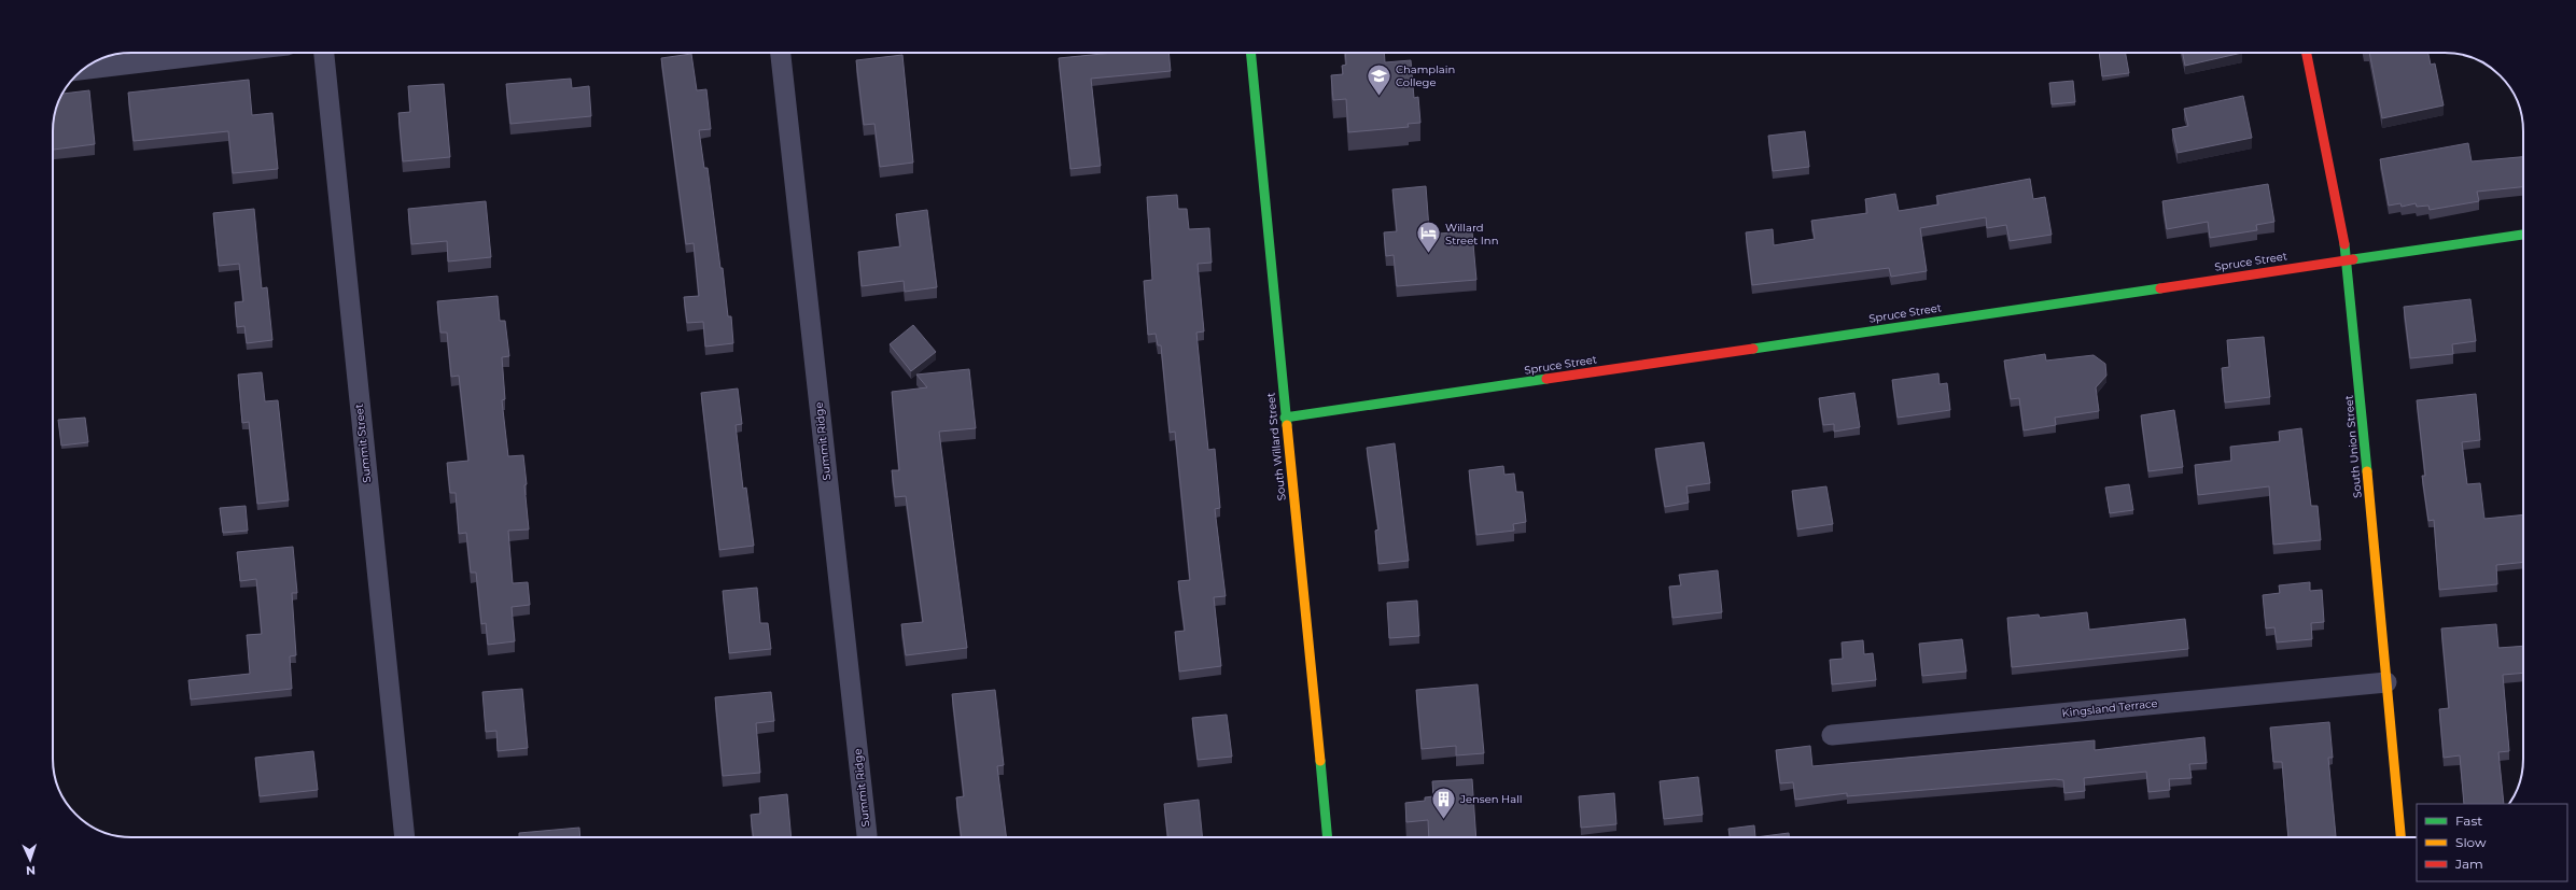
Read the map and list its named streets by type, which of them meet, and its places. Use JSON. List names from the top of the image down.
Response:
{
  "streets": {
    "main road": ["Spruce Street", "South Willard Street", "South Union Street"],
    "street": ["Summit Ridge", "Summit Street", "Kingsland Terrace"]
  },
  "crossings": [
    ["Spruce Street", "South Willard Street"],
    ["Spruce Street", "South Union Street"],
    ["South Union Street", "Kingsland Terrace"]
  ],
  "places": {
    "school or university": ["Champlain College"],
    "hotel": ["Willard Street Inn"],
    "building": ["Jensen Hall"]
  },
  "legend": ["Fast", "Slow", "Jam"],
  "north": "bottom"
}
